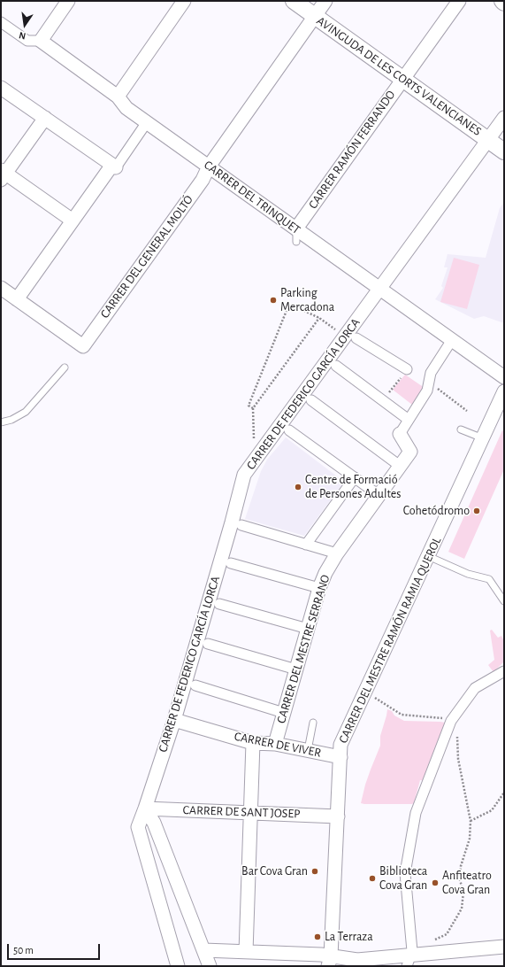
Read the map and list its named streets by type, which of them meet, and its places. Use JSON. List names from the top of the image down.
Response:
{
  "streets": {
    "street": [
      "AVINGUDA DE LES CORTS VALENCIANES",
      "CARRER RAMÓN FERRANDO",
      "CARRER DEL TRINQUET",
      "CARRER DEL GENERAL MOLTÓ",
      "CARRER DE FEDERICO GARCÍA LORCA",
      "CARRER DEL MESTRE RAMÓN RAMIA QUEROL",
      "CARRER DEL MESTRE SERRANO",
      "CARRER DE VIVER",
      "CARRER DE SANT JOSEP"
    ]
  },
  "crossings": [
    ["AVINGUDA DE LES CORTS VALENCIANES", "CARRER RAMÓN FERRANDO"],
    ["AVINGUDA DE LES CORTS VALENCIANES", "CARRER DEL GENERAL MOLTÓ"],
    ["AVINGUDA DE LES CORTS VALENCIANES", "CARRER DE FEDERICO GARCÍA LORCA"],
    ["CARRER RAMÓN FERRANDO", "CARRER DEL TRINQUET"],
    ["CARRER DEL TRINQUET", "CARRER DEL GENERAL MOLTÓ"],
    ["CARRER DEL TRINQUET", "CARRER DE FEDERICO GARCÍA LORCA"],
    ["CARRER DE FEDERICO GARCÍA LORCA", "CARRER DE VIVER"],
    ["CARRER DE FEDERICO GARCÍA LORCA", "CARRER DE SANT JOSEP"],
    ["CARRER DEL MESTRE RAMÓN RAMIA QUEROL", "CARRER DE VIVER"],
    ["CARRER DEL MESTRE RAMÓN RAMIA QUEROL", "CARRER DE SANT JOSEP"],
    ["CARRER DEL MESTRE SERRANO", "CARRER DE VIVER"]
  ],
  "places": [
    "Parking Mercadona",
    "Centre de Formació de Persones Adultes",
    "Cohetódromo",
    "Bar Cova Gran",
    "Biblioteca Cova Gran",
    "Anfiteatro Cova Gran",
    "La Terraza"
  ],
  "scale_bar": "50 m",
  "north": "bottom"
}
